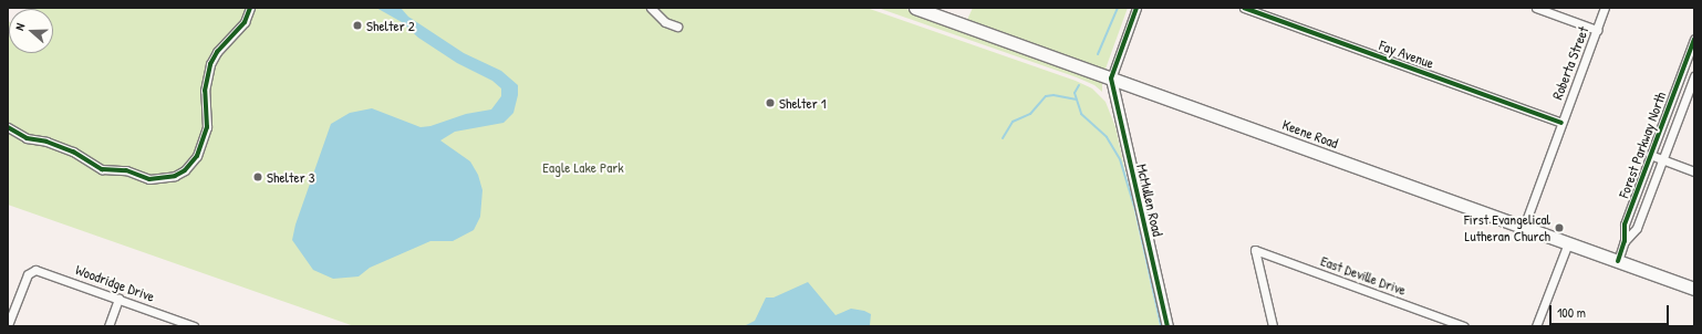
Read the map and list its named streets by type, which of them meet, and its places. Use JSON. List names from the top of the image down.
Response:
{
  "streets": {
    "main road": ["Keene Road"],
    "street": [
      "Fay Avenue",
      "Roberta Street",
      "Forest Parkway North",
      "McMullen Road",
      "East Deville Drive",
      "Woodridge Drive"
    ]
  },
  "crossings": [
    ["Fay Avenue", "Roberta Street"],
    ["Roberta Street", "Keene Road"],
    ["Keene Road", "Forest Parkway North"],
    ["Keene Road", "McMullen Road"]
  ],
  "parks": ["Eagle Lake Park"],
  "places": [
    "Shelter 2",
    "Shelter 1",
    "Shelter 3",
    "First Evangelical Lutheran Church"
  ],
  "scale_bar": "100 m",
  "north": "left"
}
